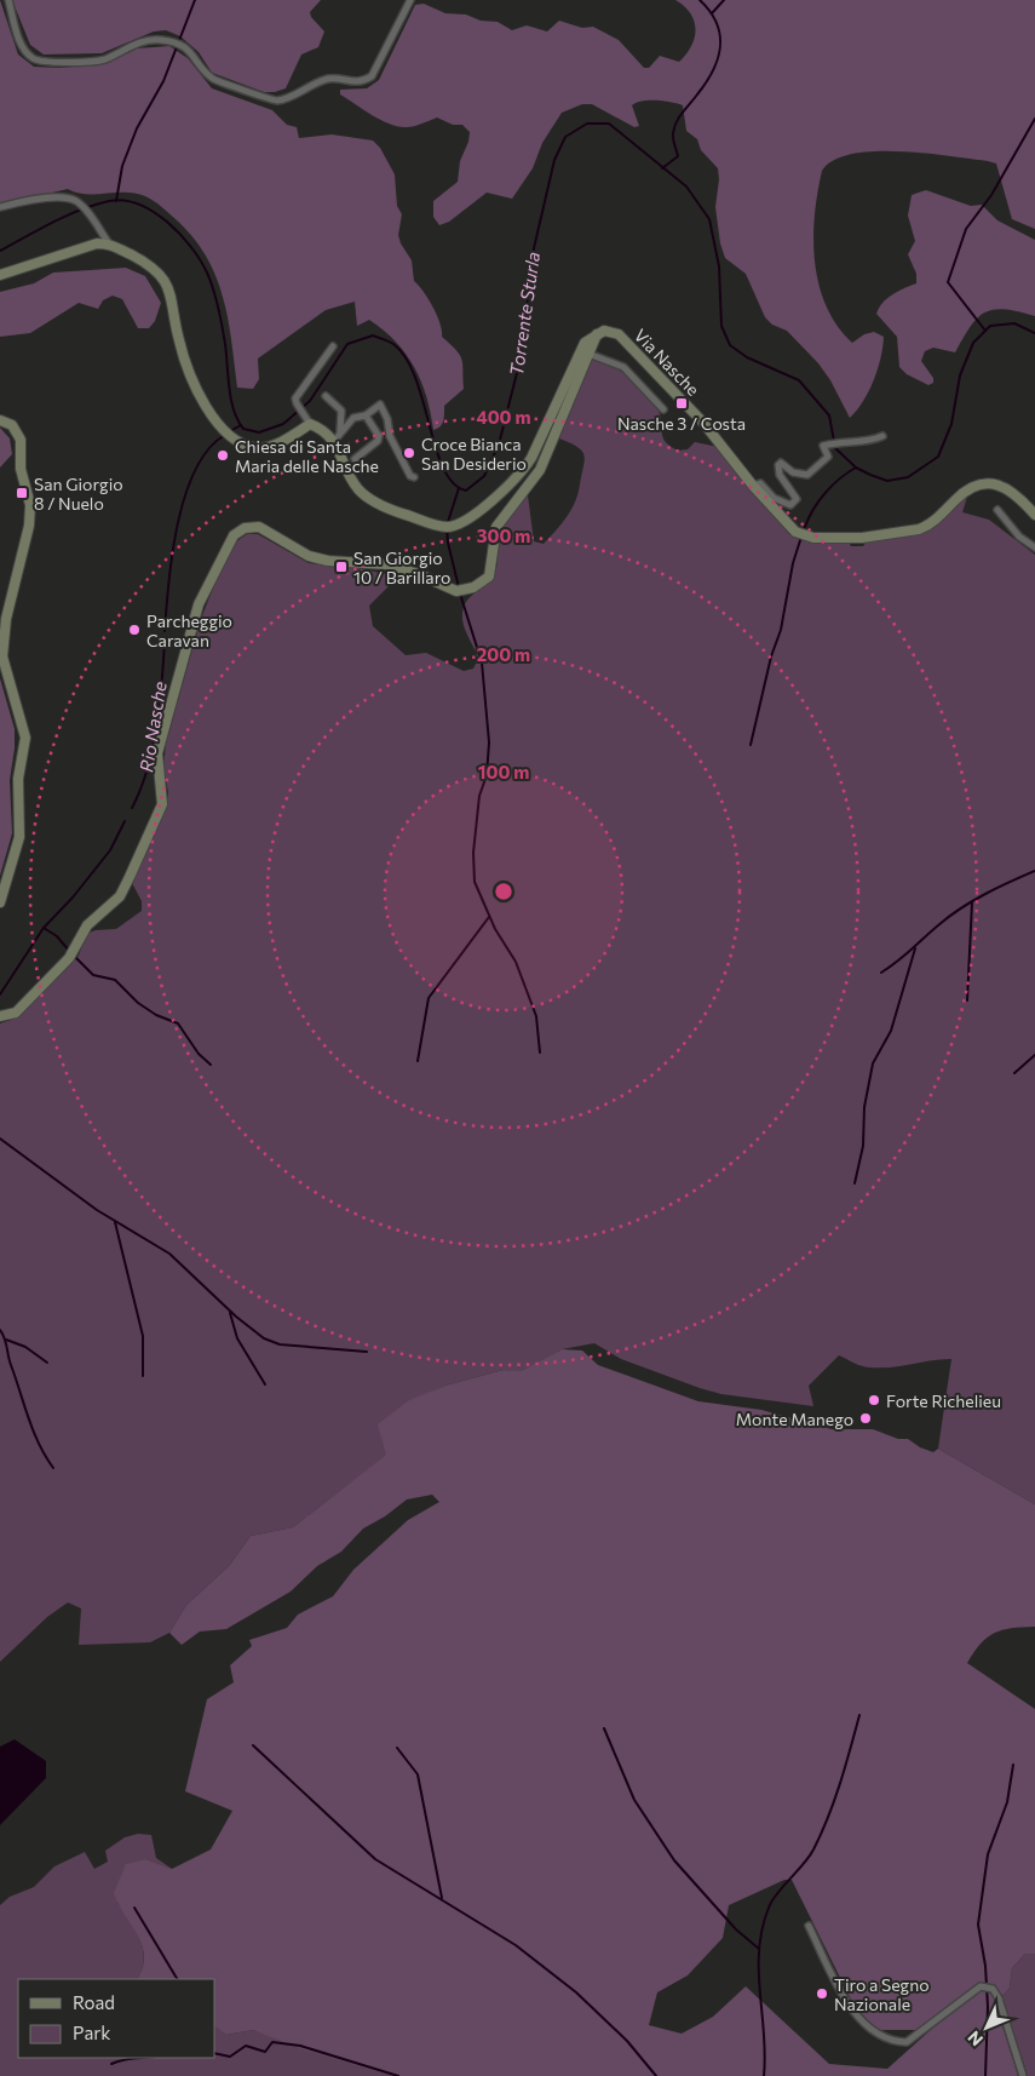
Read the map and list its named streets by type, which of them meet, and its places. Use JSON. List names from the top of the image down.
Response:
{
  "streets": {
    "street": ["Via Nasche"]
  },
  "water": ["Torrente Sturla", "Rio Nasche"],
  "places": {
    "transit": ["Nasche 3 / Costa", "San Giorgio 8 / Nuelo", "San Giorgio 10 / Barillaro"],
    "other": [
      "Croce Bianca San Desiderio",
      "Chiesa di Santa Maria delle Nasche",
      "Parcheggio Caravan",
      "Forte Richelieu",
      "Monte Manego",
      "Tiro a Segno Nazionale"
    ]
  },
  "legend": ["Road", "Park"],
  "north": "bottom left",
  "rings": [
    "400 m",
    "300 m",
    "200 m",
    "100 m"
  ]
}
